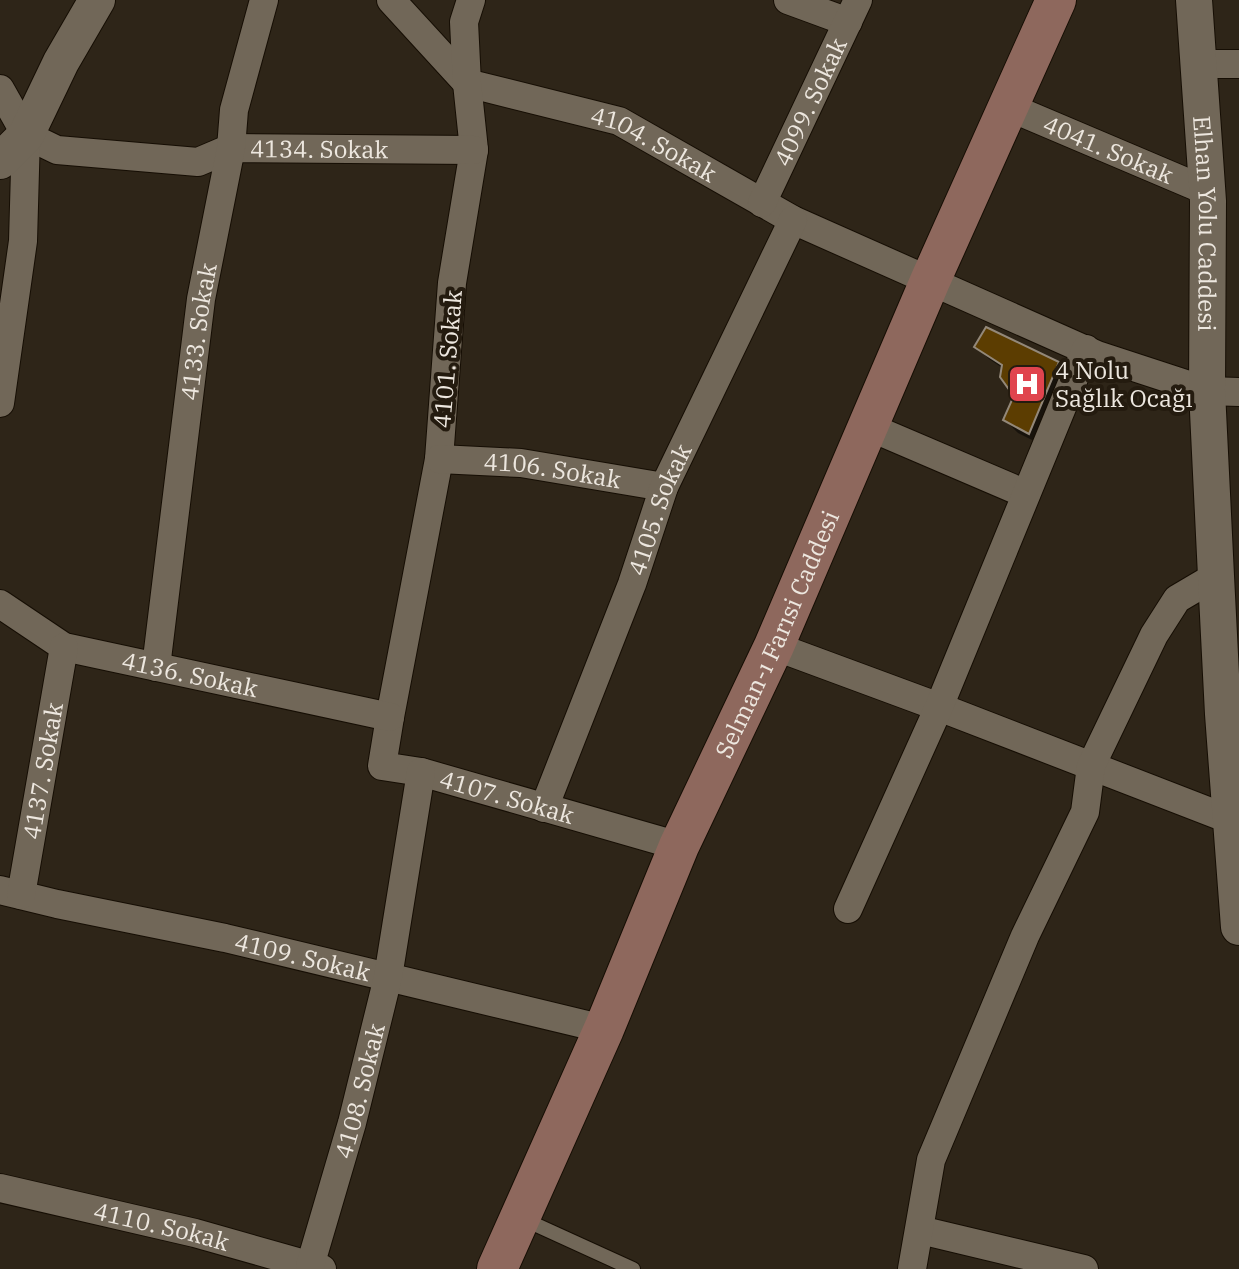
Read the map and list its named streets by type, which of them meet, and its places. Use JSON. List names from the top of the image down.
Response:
{
  "streets": {
    "main road": ["Selman-ı Farısi Caddesi"],
    "street": [
      "4099. Sokak",
      "4104. Sokak",
      "4134. Sokak",
      "4041. Sokak",
      "Elhan Yolu Caddesi",
      "4133. Sokak",
      "4101. Sokak",
      "4106. Sokak",
      "4105. Sokak",
      "4136. Sokak",
      "4137. Sokak",
      "4107. Sokak",
      "4109. Sokak",
      "4108. Sokak",
      "4110. Sokak"
    ]
  },
  "crossings": [
    ["4099. Sokak", "4104. Sokak"],
    ["4104. Sokak", "Elhan Yolu Caddesi"],
    ["4104. Sokak", "4101. Sokak"],
    ["4104. Sokak", "4105. Sokak"],
    ["4104. Sokak", "Selman-ı Farısi Caddesi"],
    ["4134. Sokak", "4133. Sokak"],
    ["4134. Sokak", "4101. Sokak"],
    ["4041. Sokak", "Elhan Yolu Caddesi"],
    ["4041. Sokak", "Selman-ı Farısi Caddesi"],
    ["4133. Sokak", "4136. Sokak"],
    ["4101. Sokak", "4106. Sokak"],
    ["4101. Sokak", "4136. Sokak"],
    ["4101. Sokak", "4107. Sokak"],
    ["4106. Sokak", "4105. Sokak"],
    ["4105. Sokak", "4107. Sokak"],
    ["Selman-ı Farısi Caddesi", "4107. Sokak"],
    ["Selman-ı Farısi Caddesi", "4109. Sokak"],
    ["4136. Sokak", "4137. Sokak"],
    ["4136. Sokak", "4107. Sokak"],
    ["4137. Sokak", "4109. Sokak"],
    ["4107. Sokak", "4108. Sokak"],
    ["4109. Sokak", "4108. Sokak"],
    ["4108. Sokak", "4110. Sokak"]
  ],
  "places": {
    "hospital": ["4 Nolu Sağlık Ocağı"]
  }
}
